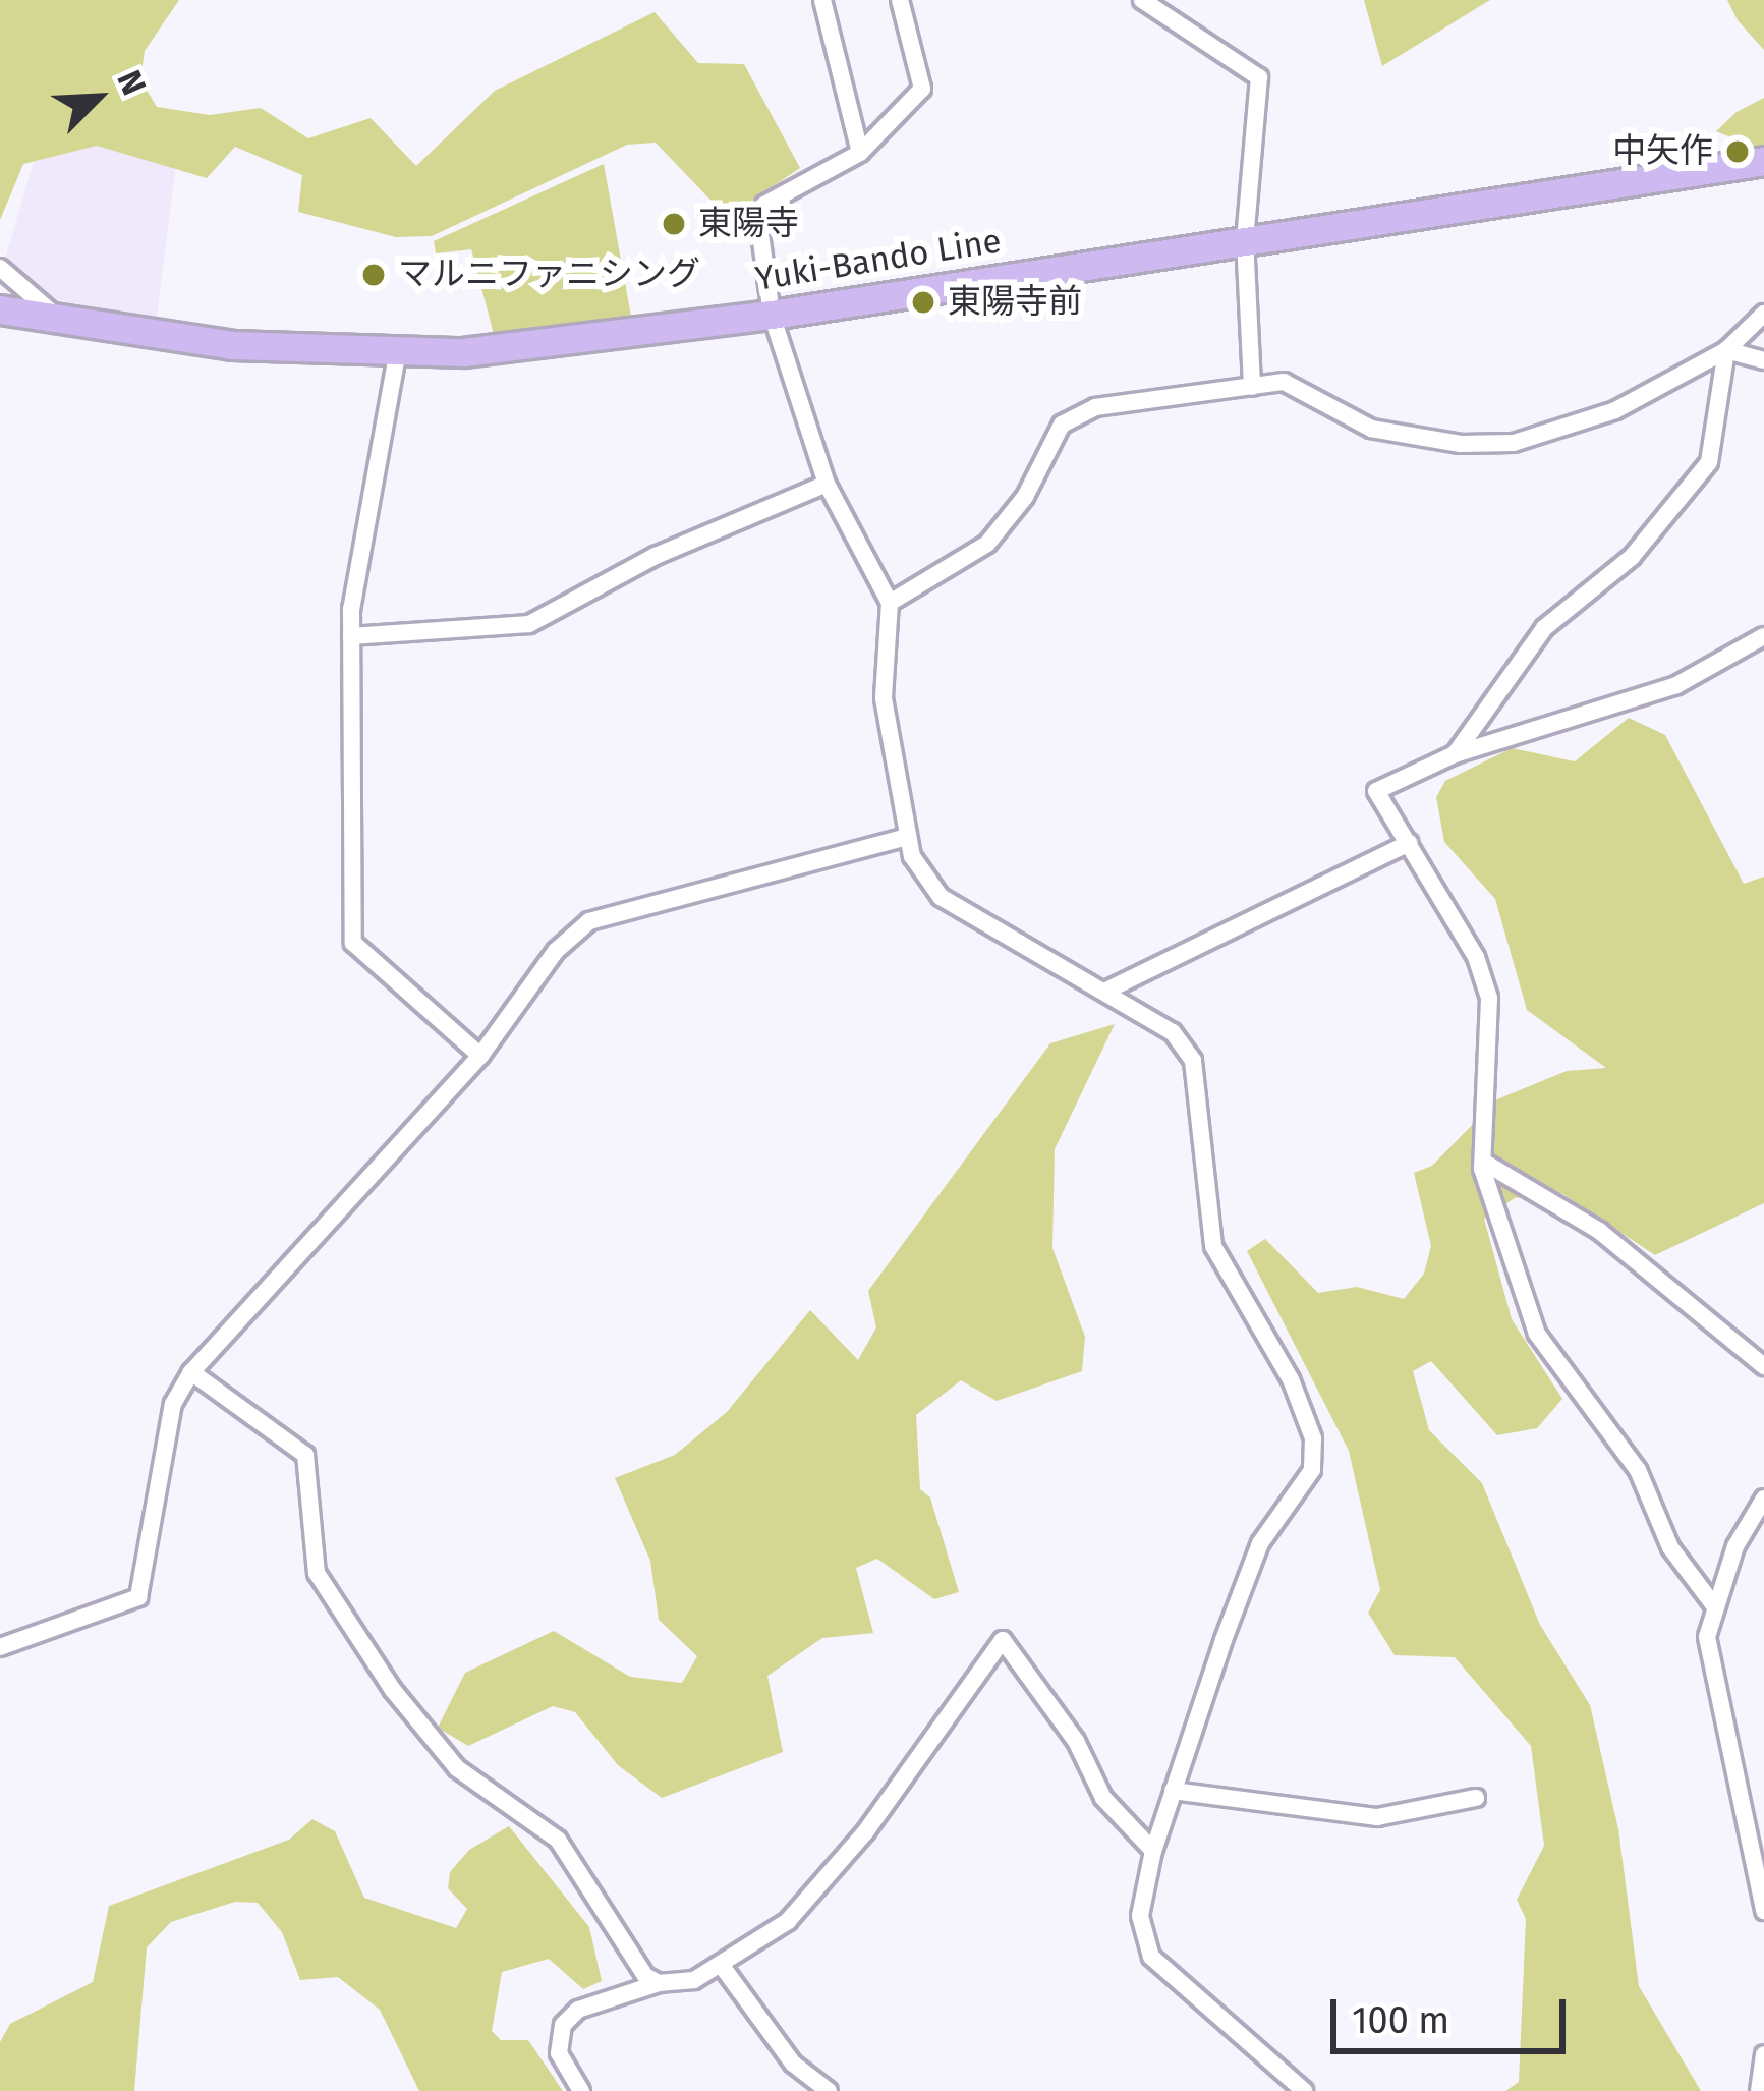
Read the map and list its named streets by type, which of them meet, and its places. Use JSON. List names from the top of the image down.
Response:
{
  "streets": {
    "main road": ["Yuki-Bando Line"]
  },
  "places": [
    "中矢作",
    "東陽寺",
    "マルニファニシング",
    "東陽寺前"
  ],
  "scale_bar": "100 m",
  "north": "top right"
}
